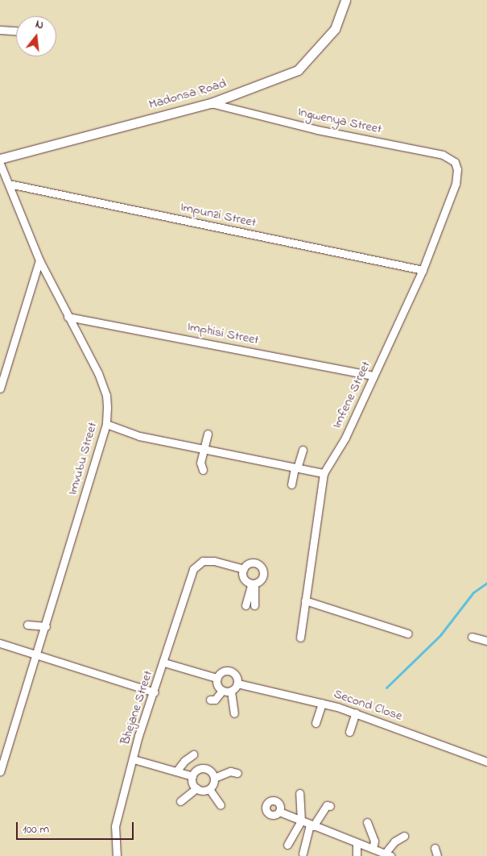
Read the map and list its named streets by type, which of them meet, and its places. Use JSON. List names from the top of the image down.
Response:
{
  "streets": {
    "street": [
      "Madonsa Road",
      "Ingwenya Street",
      "Impunzi Street",
      "Imphisi Street",
      "Imfene Street",
      "Imvubu Street",
      "Second Close",
      "Bhejane Street"
    ]
  },
  "crossings": [
    ["Madonsa Road", "Ingwenya Street"],
    ["Ingwenya Street", "Imfene Street"],
    ["Impunzi Street", "Imfene Street"],
    ["Impunzi Street", "Imvubu Street"],
    ["Imphisi Street", "Imfene Street"],
    ["Imphisi Street", "Imvubu Street"]
  ],
  "scale_bar": "100 m",
  "north": "top"
}
